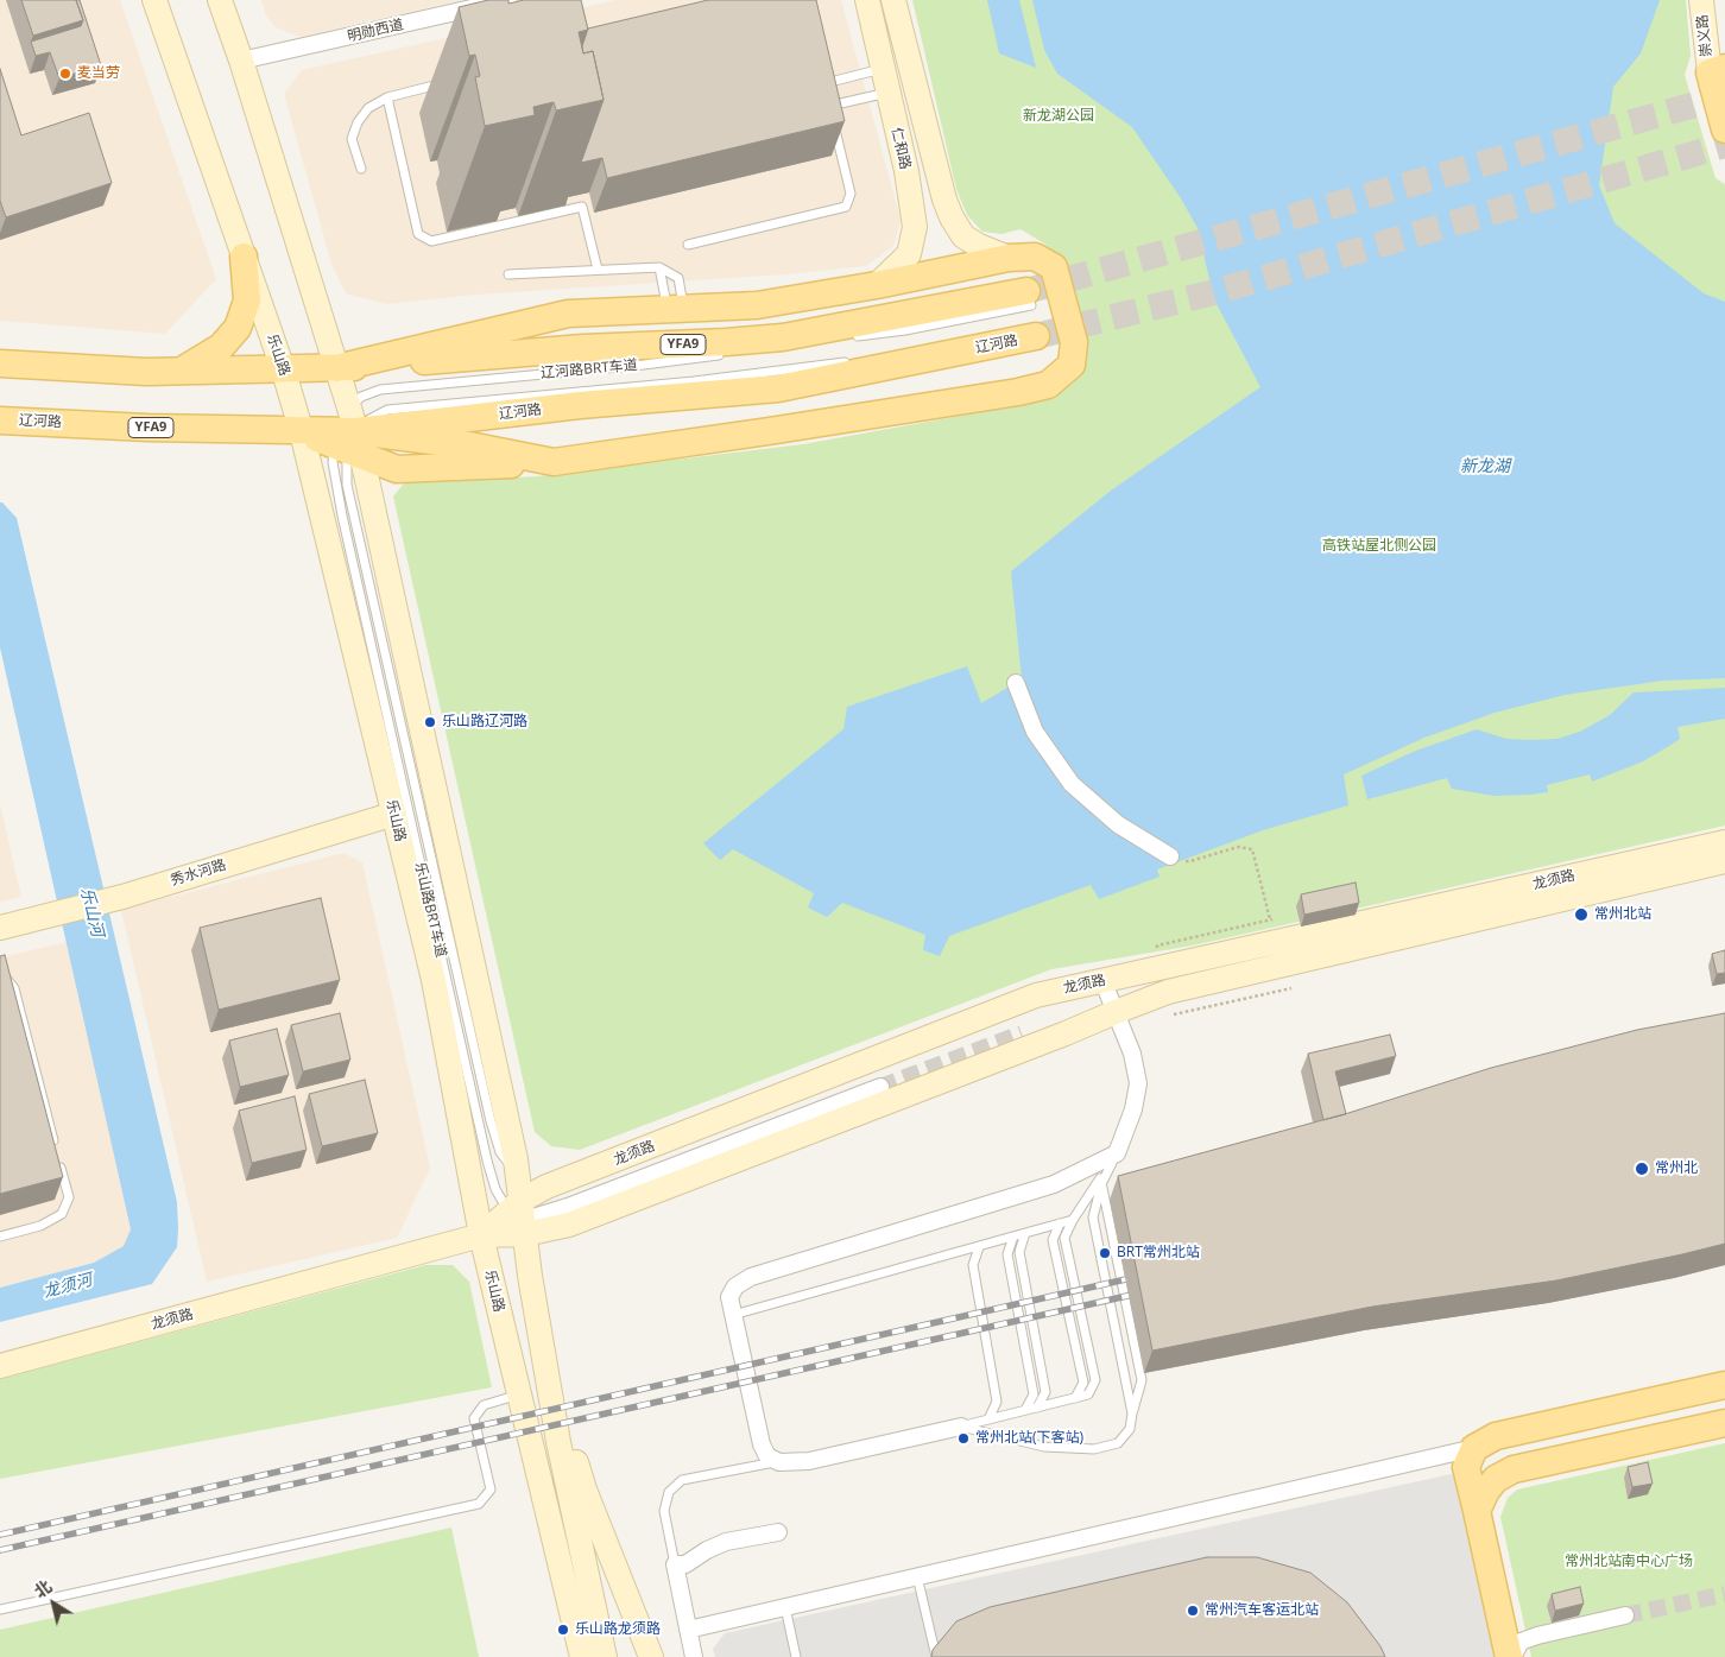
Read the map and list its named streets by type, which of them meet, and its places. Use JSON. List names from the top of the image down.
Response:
{
  "streets": {
    "main road": ["YFA9", "辽河路"],
    "street": [
      "明勋西道",
      "崇义路",
      "仁和路",
      "乐山路",
      "秀水河路",
      "龙须路"
    ],
    "lane": ["辽河路BRT车道", "乐山路BRT车道"]
  },
  "crossings": [
    ["YFA9", "乐山路"],
    ["辽河路", "乐山路"],
    ["辽河路", "辽河路BRT车道"],
    ["辽河路", "乐山路BRT车道"],
    ["乐山路", "秀水河路"],
    ["乐山路", "龙须路"],
    ["辽河路BRT车道", "乐山路BRT车道"],
    ["龙须路", "乐山路BRT车道"]
  ],
  "water": ["新龙湖", "乐山河", "龙须河"],
  "parks": ["新龙湖公园", "高铁站屋北侧公园", "常州北站南中心广场"],
  "places": [
    "麦当劳",
    "乐山路辽河路",
    "常州北站",
    "常州北",
    "BRT常州北站",
    "常州北站(下客站)",
    "常州汽车客运北站",
    "乐山路龙须路"
  ],
  "north": "top left"
}
